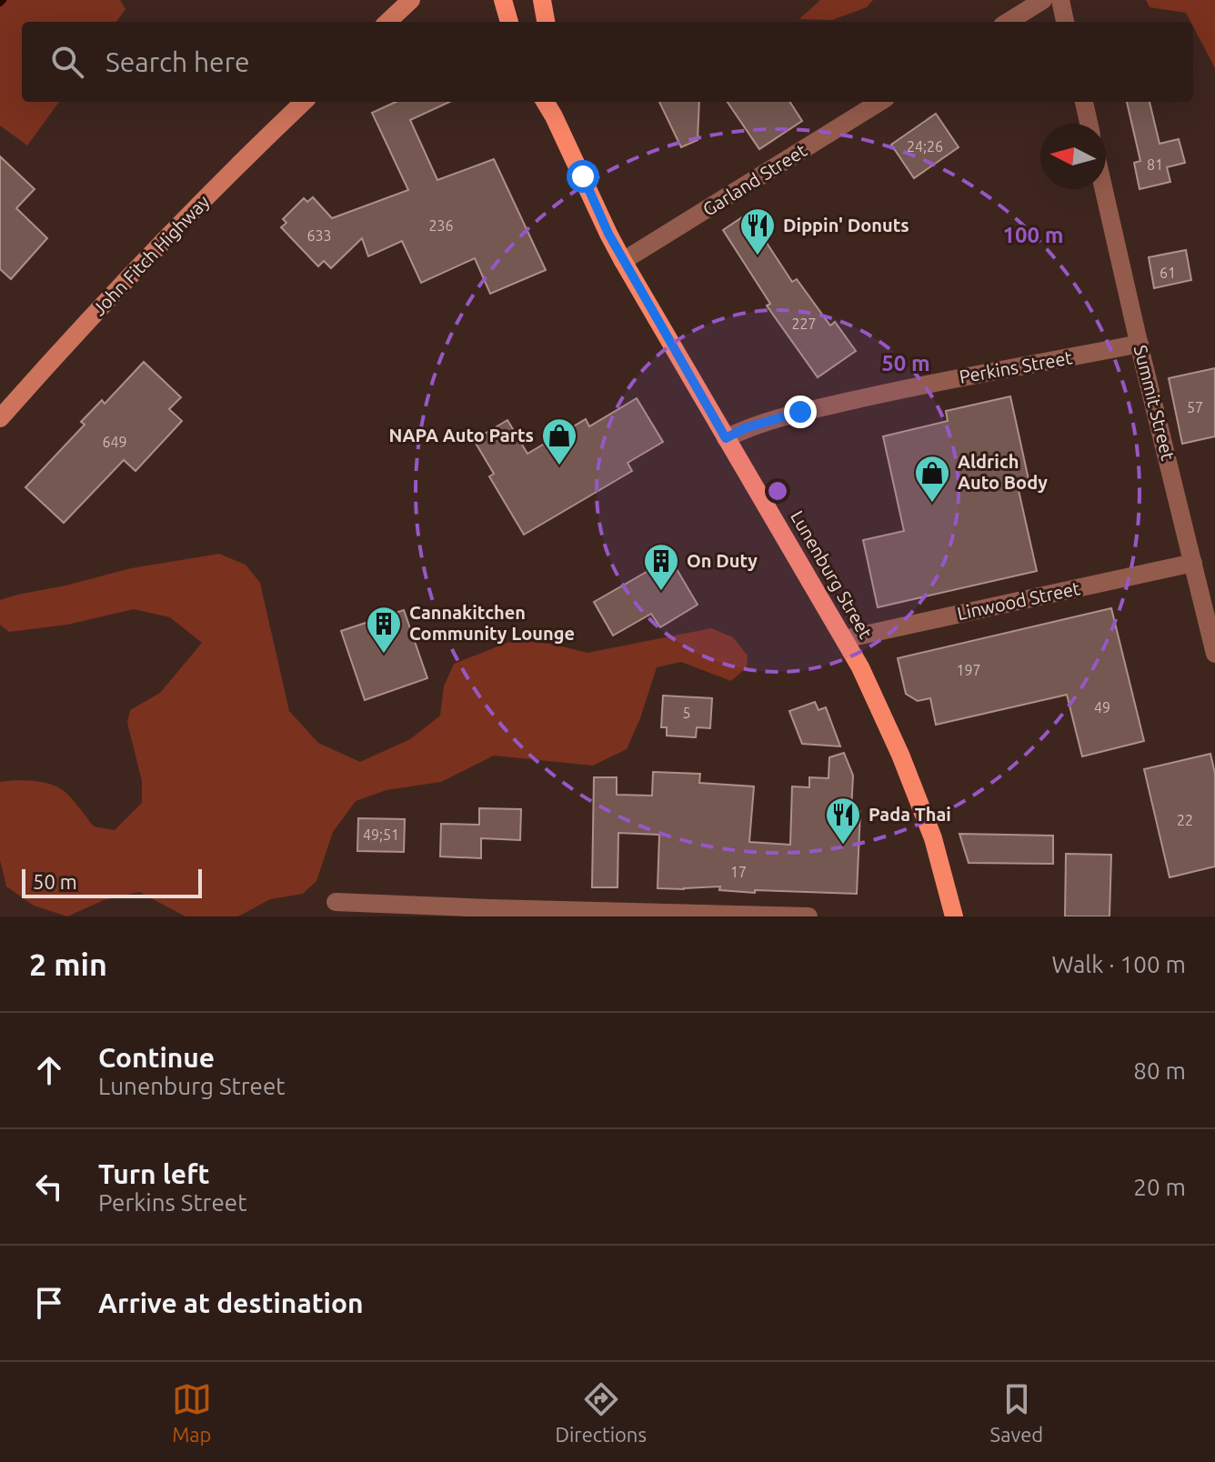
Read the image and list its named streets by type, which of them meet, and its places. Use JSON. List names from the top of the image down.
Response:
{
  "streets": {
    "main road": ["John Fitch Highway", "Lunenburg Street"],
    "street": [
      "Garland Street",
      "Perkins Street",
      "Summit Street",
      "Linwood Street"
    ]
  },
  "crossings": [
    ["Garland Street", "Lunenburg Street"],
    ["Perkins Street", "Summit Street"],
    ["Perkins Street", "Lunenburg Street"],
    ["Summit Street", "Linwood Street"],
    ["Lunenburg Street", "Linwood Street"]
  ],
  "places": {
    "restaurant": ["Dippin' Donuts", "Pada Thai"],
    "shop": ["NAPA Auto Parts", "Aldrich Auto Body"],
    "building": ["On Duty", "Cannakitchen Community Lounge"]
  },
  "house_numbers": [
    "24;26",
    "81",
    "236",
    "633",
    "61",
    "227",
    "57",
    "649",
    "197",
    "49",
    "5",
    "22",
    "49;51",
    "17"
  ],
  "scale_bar": "50 m",
  "north": "left",
  "page": {
    "search": "Search here",
    "scale": "50 m",
    "heading": ["2 min", "Walk · 100 m"],
    "list": [
      ["Continue", "Lunenburg Street", "80 m"],
      ["Turn left", "Perkins Street", "20 m"],
      "Arrive at destination"
    ],
    "nav": ["Map", "Directions", "Saved"]
  },
  "rings": ["100 m", "50 m"]
}
